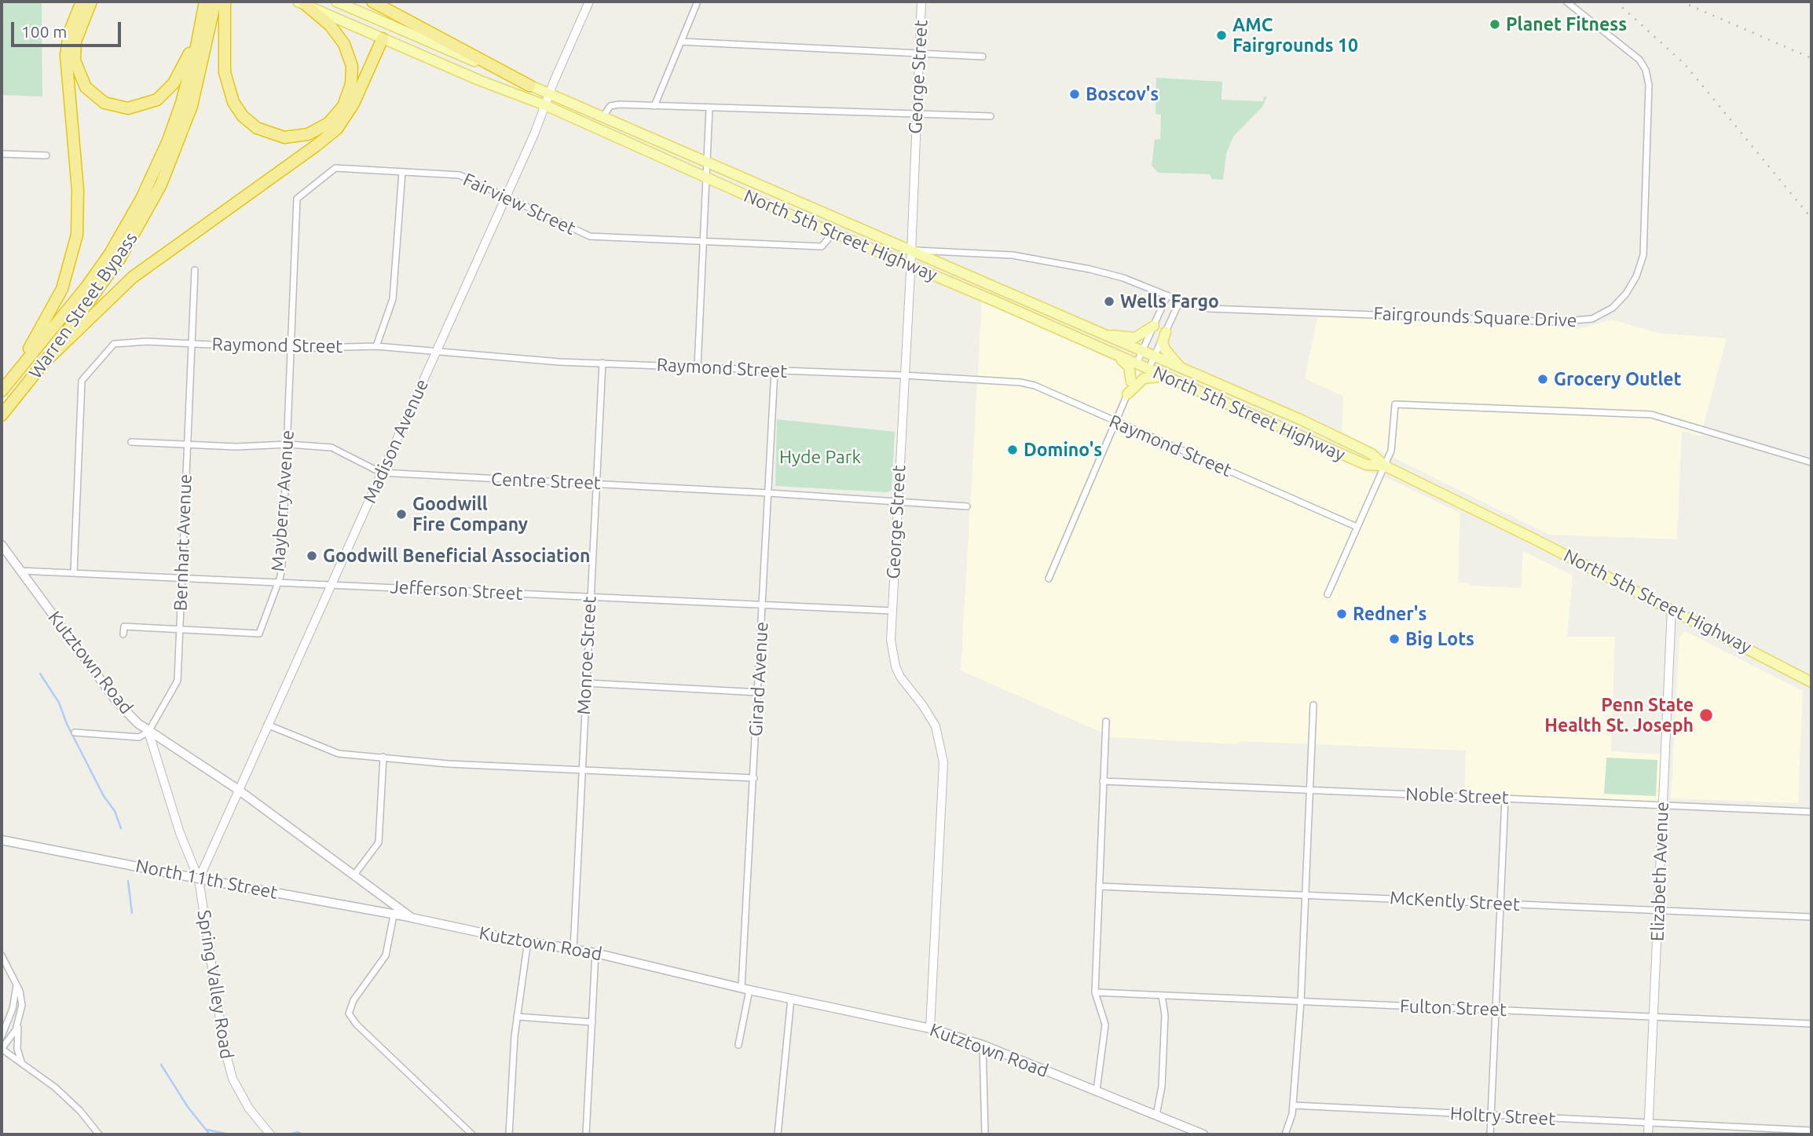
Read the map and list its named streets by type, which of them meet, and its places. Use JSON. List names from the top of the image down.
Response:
{
  "streets": {
    "highway": ["Warren Street Bypass"],
    "main road": ["North 5th Street Highway", "Kutztown Road", "North 11th Street"],
    "street": [
      "George Street",
      "Fairview Street",
      "Fairgrounds Square Drive",
      "Raymond Street",
      "Madison Avenue",
      "Centre Street",
      "Mayberry Avenue",
      "Bernhart Avenue",
      "Jefferson Street",
      "Monroe Street",
      "Girard Avenue",
      "Noble Street",
      "Elizabeth Avenue",
      "McKently Street",
      "Spring Valley Road",
      "Fulton Street",
      "Holtry Street"
    ]
  },
  "crossings": [
    ["George Street", "North 5th Street Highway"],
    ["George Street", "Fairgrounds Square Drive"],
    ["George Street", "Raymond Street"],
    ["George Street", "Centre Street"],
    ["George Street", "Jefferson Street"],
    ["George Street", "Kutztown Road"],
    ["Fairview Street", "North 5th Street Highway"],
    ["Fairview Street", "Madison Avenue"],
    ["Fairview Street", "Mayberry Avenue"],
    ["North 5th Street Highway", "Fairgrounds Square Drive"],
    ["North 5th Street Highway", "Madison Avenue"],
    ["North 5th Street Highway", "Elizabeth Avenue"],
    ["Raymond Street", "Madison Avenue"],
    ["Raymond Street", "Mayberry Avenue"],
    ["Raymond Street", "Bernhart Avenue"],
    ["Raymond Street", "Jefferson Street"],
    ["Raymond Street", "Monroe Street"],
    ["Raymond Street", "Girard Avenue"],
    ["Madison Avenue", "Centre Street"],
    ["Madison Avenue", "Jefferson Street"],
    ["Madison Avenue", "Kutztown Road"],
    ["Madison Avenue", "Spring Valley Road"],
    ["Centre Street", "Mayberry Avenue"],
    ["Centre Street", "Bernhart Avenue"],
    ["Centre Street", "Monroe Street"],
    ["Centre Street", "Girard Avenue"],
    ["Mayberry Avenue", "Bernhart Avenue"],
    ["Mayberry Avenue", "Jefferson Street"],
    ["Bernhart Avenue", "Jefferson Street"],
    ["Bernhart Avenue", "Kutztown Road"],
    ["Bernhart Avenue", "Spring Valley Road"],
    ["Jefferson Street", "Monroe Street"],
    ["Jefferson Street", "Kutztown Road"],
    ["Jefferson Street", "Girard Avenue"],
    ["Monroe Street", "Kutztown Road"],
    ["Kutztown Road", "Girard Avenue"],
    ["Kutztown Road", "North 11th Street"],
    ["Kutztown Road", "Spring Valley Road"],
    ["Noble Street", "Elizabeth Avenue"],
    ["Elizabeth Avenue", "McKently Street"],
    ["Elizabeth Avenue", "Fulton Street"],
    ["Elizabeth Avenue", "Holtry Street"]
  ],
  "parks": ["Hyde Park"],
  "places": [
    "Planet Fitness",
    "AMC Fairgrounds 10",
    "Boscov's",
    "Wells Fargo",
    "Grocery Outlet",
    "Domino's",
    "Goodwill Fire Company",
    "Goodwill Beneficial Association",
    "Redner's",
    "Big Lots",
    "Penn State Health St. Joseph"
  ],
  "scale_bar": "100 m"
}
